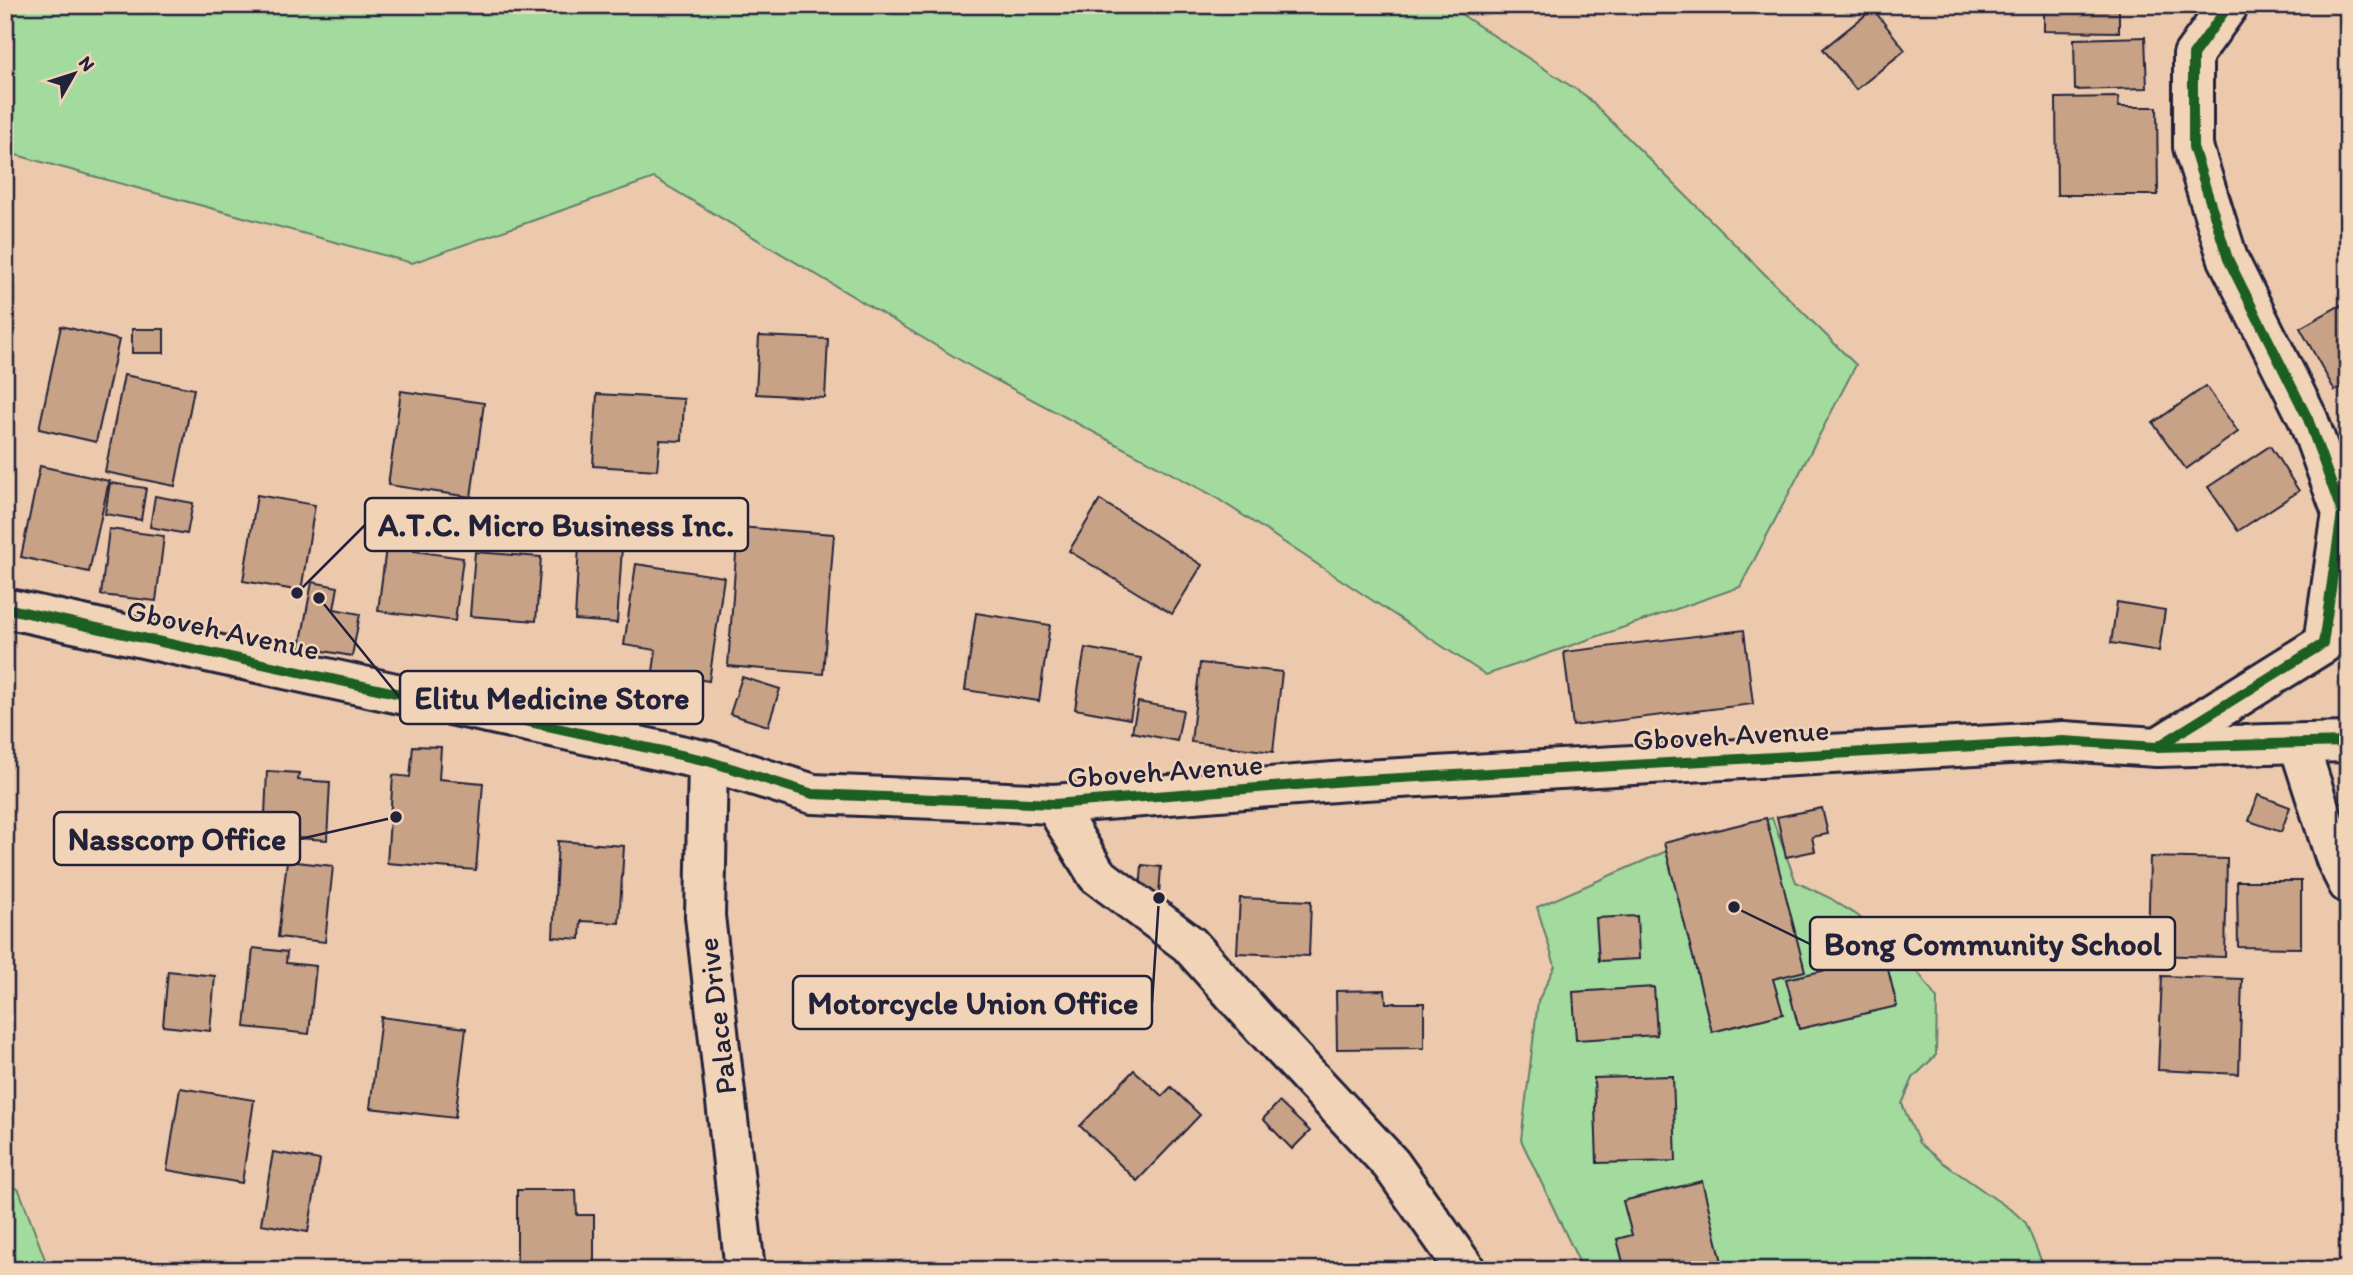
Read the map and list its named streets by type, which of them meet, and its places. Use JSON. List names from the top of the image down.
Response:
{
  "streets": {
    "street": ["Gboveh Avenue", "Palace Drive"]
  },
  "crossings": [
    ["Gboveh Avenue", "Palace Drive"]
  ],
  "places": [
    "A.T.C. Micro Business Inc.",
    "Elitu Medicine Store",
    "Nasscorp Office",
    "Motorcycle Union Office",
    "Bong Community School"
  ],
  "north": "top right"
}
